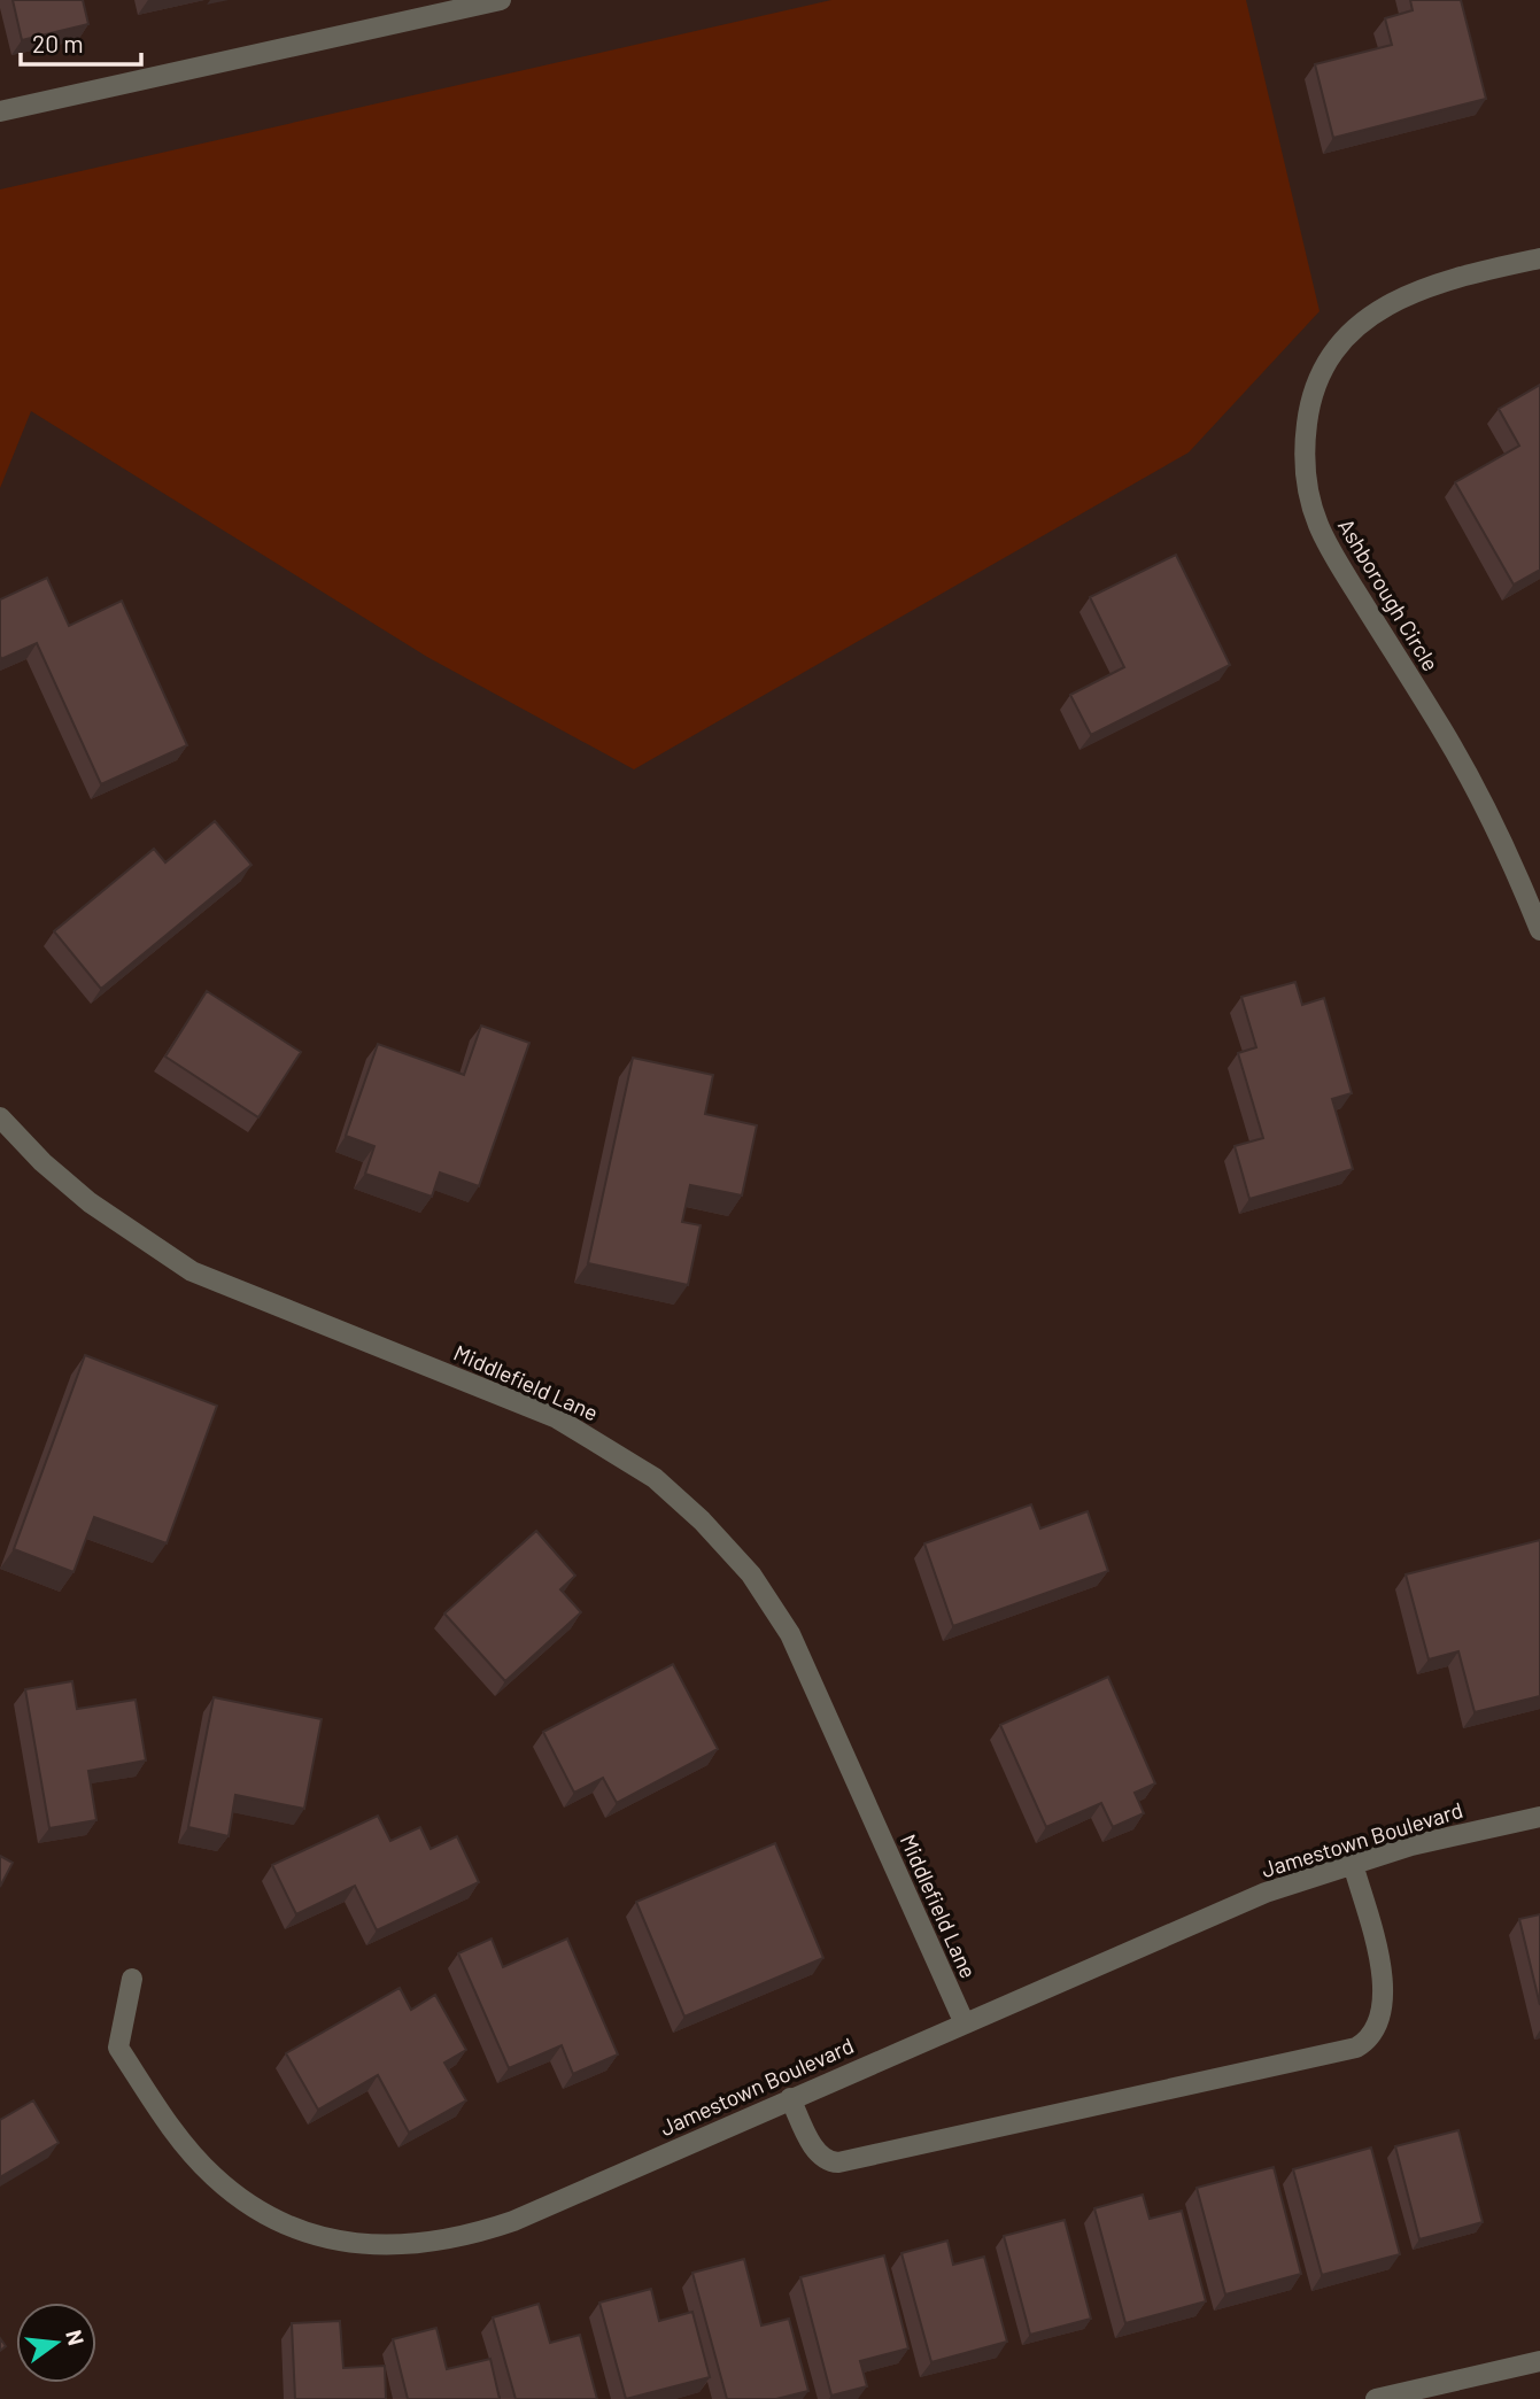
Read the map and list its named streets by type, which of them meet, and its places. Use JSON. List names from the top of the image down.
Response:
{
  "streets": {
    "street": ["Ashborough Circle", "Middlefield Lane", "Jamestown Boulevard"]
  },
  "crossings": [
    ["Middlefield Lane", "Jamestown Boulevard"]
  ],
  "scale_bar": "20 m",
  "north": "right"
}
